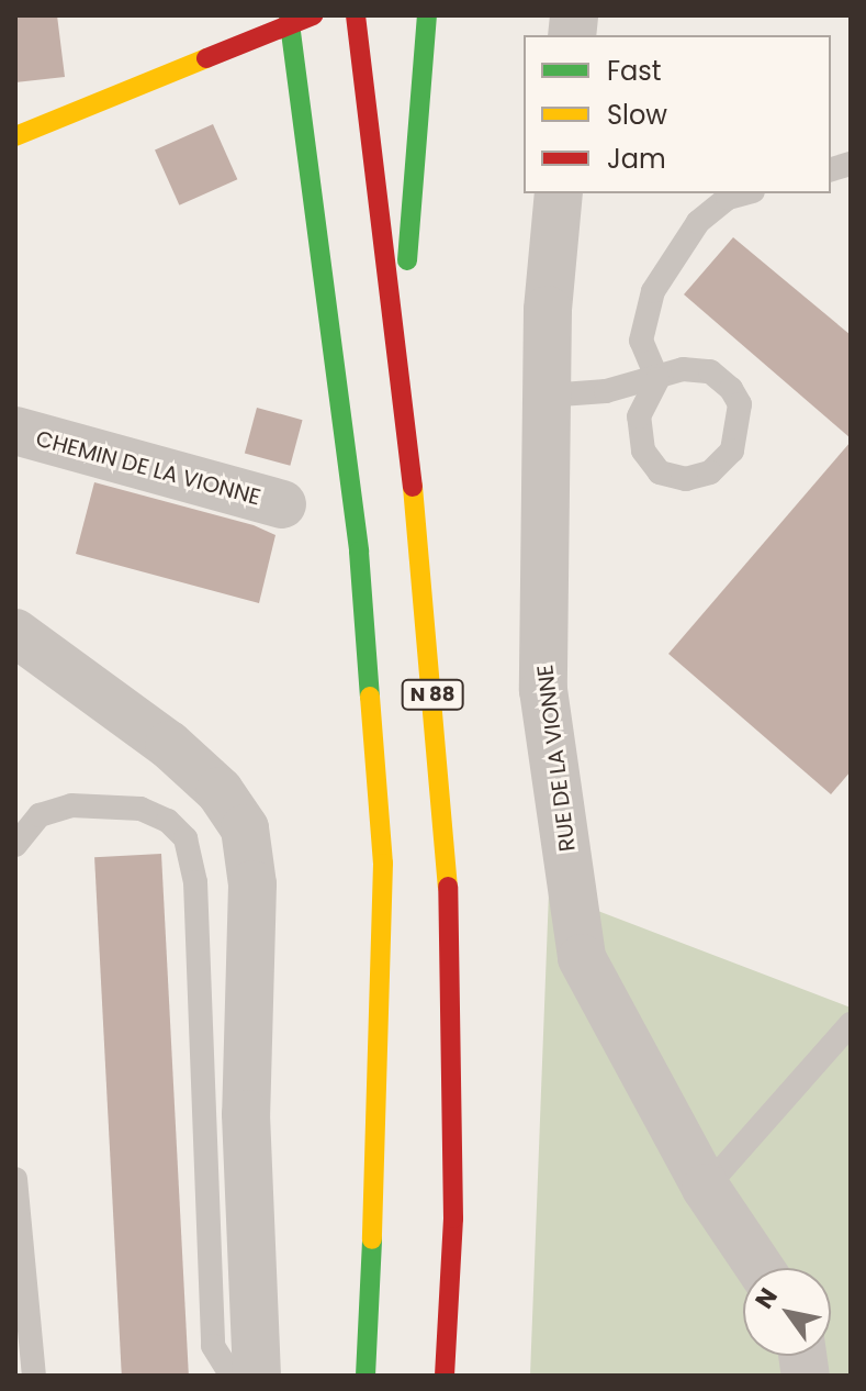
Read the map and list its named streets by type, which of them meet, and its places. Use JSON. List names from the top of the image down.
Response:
{
  "streets": {
    "main road": ["N 88"],
    "street": ["CHEMIN DE LA VIONNE", "RUE DE LA VIONNE"]
  },
  "legend": ["Fast", "Slow", "Jam"],
  "north": "top left"
}
